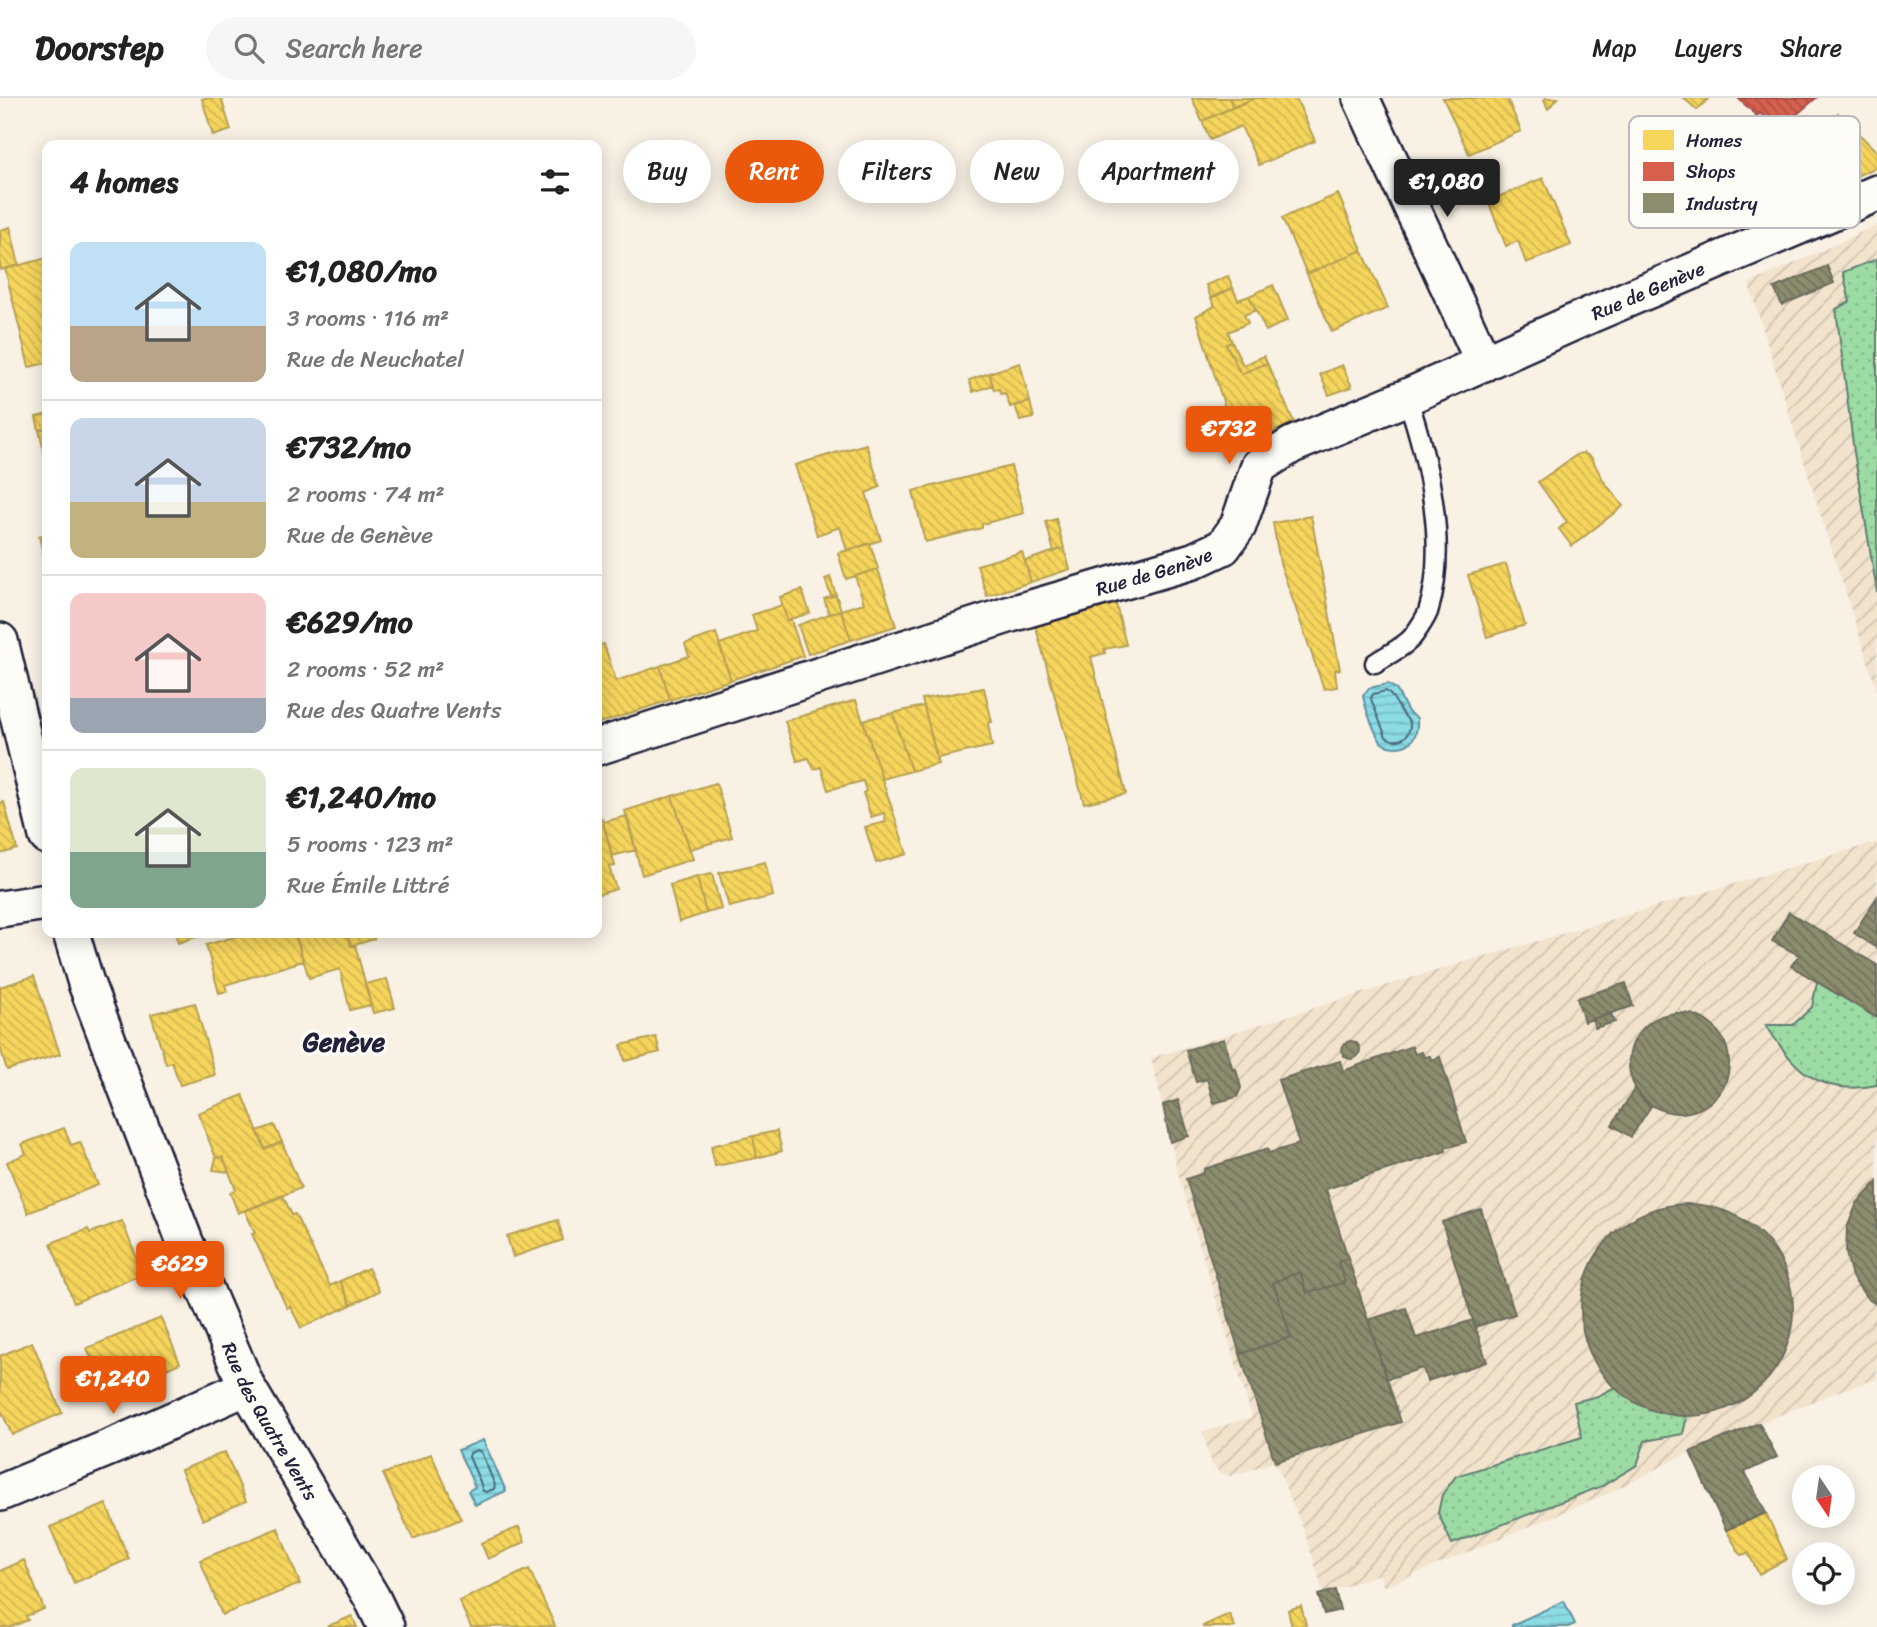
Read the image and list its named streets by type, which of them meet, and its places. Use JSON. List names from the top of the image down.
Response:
{
  "streets": {
    "street": ["Rue de Genève", "Rue des Quatre Vents"]
  },
  "districts": ["Genève"],
  "legend": ["Homes", "Shops", "Industry"],
  "north": "bottom",
  "page": {
    "header": "Doorstep",
    "search": "Search here",
    "nav": ["Map", "Layers", "Share"],
    "chip": [
      "Buy",
      "Rent",
      "Filters",
      "New",
      "Apartment"
    ],
    "heading": "4 homes",
    "price": [
      "€1,080",
      "€732",
      "€629",
      "€1,240"
    ],
    "list": [
      {
        "name": "€1,080/mo",
        "note": "3 rooms · 116 m² · Rue de Neuchatel"
      },
      {
        "name": "€732/mo",
        "note": "2 rooms · 74 m² · Rue de Genève"
      },
      {
        "name": "€629/mo",
        "note": "2 rooms · 52 m² · Rue des Quatre Vents"
      },
      {
        "name": "€1,240/mo",
        "note": "5 rooms · 123 m² · Rue Émile Littré"
      }
    ]
  }
}
